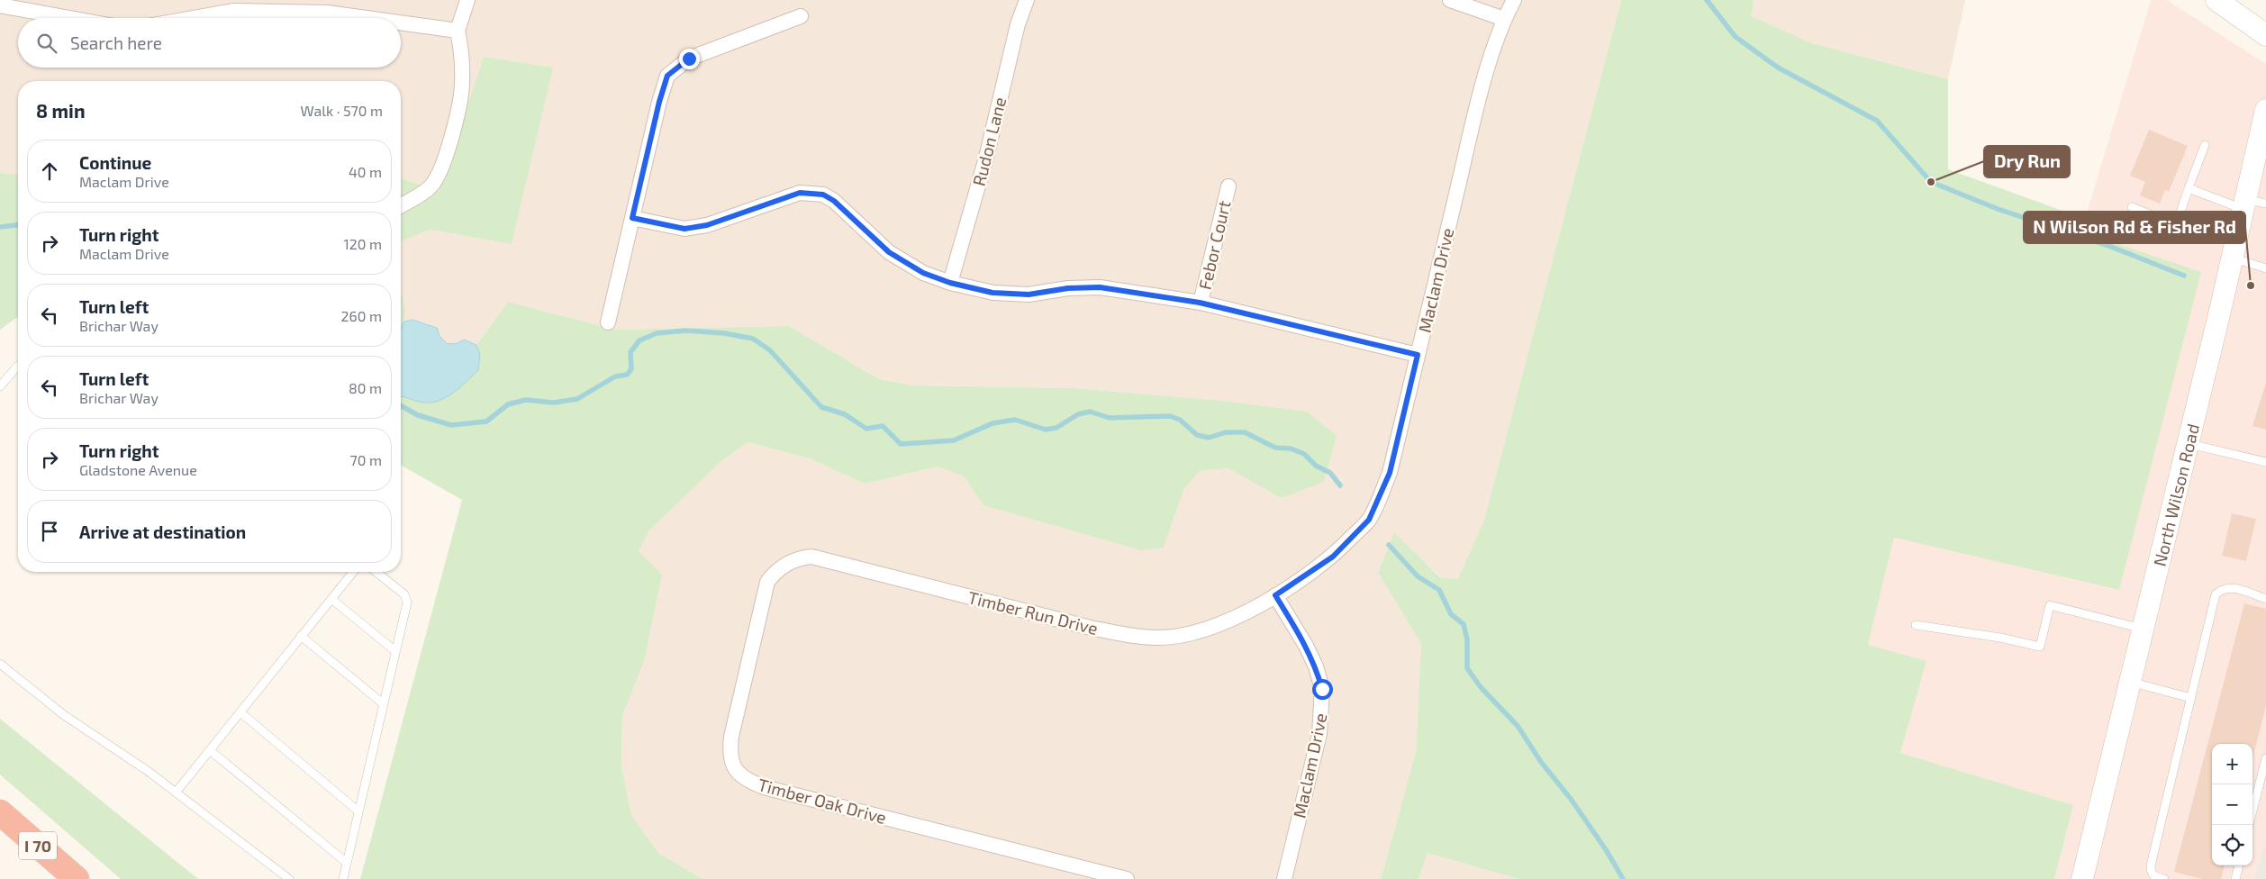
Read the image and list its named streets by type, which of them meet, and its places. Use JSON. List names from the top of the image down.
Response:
{
  "streets": {
    "highway": ["I 70"],
    "main road": ["North Wilson Road"],
    "street": [
      "Rudon Lane",
      "Febor Court",
      "Maclam Drive",
      "Timber Run Drive",
      "Timber Oak Drive"
    ]
  },
  "crossings": [
    ["Maclam Drive", "Timber Run Drive"],
    ["Timber Run Drive", "Timber Oak Drive"]
  ],
  "places": ["Dry Run", "N Wilson Rd & Fisher Rd"],
  "page": {
    "search": "Search here",
    "heading": ["8 min", "Walk · 570 m"],
    "list": [
      ["Continue", "Maclam Drive", "40 m"],
      ["Turn right", "Maclam Drive", "120 m"],
      ["Turn left", "Brichar Way", "260 m"],
      ["Turn left", "Brichar Way", "80 m"],
      ["Turn right", "Gladstone Avenue", "70 m"],
      "Arrive at destination"
    ],
    "map_buttons": ["+", "−"]
  }
}
